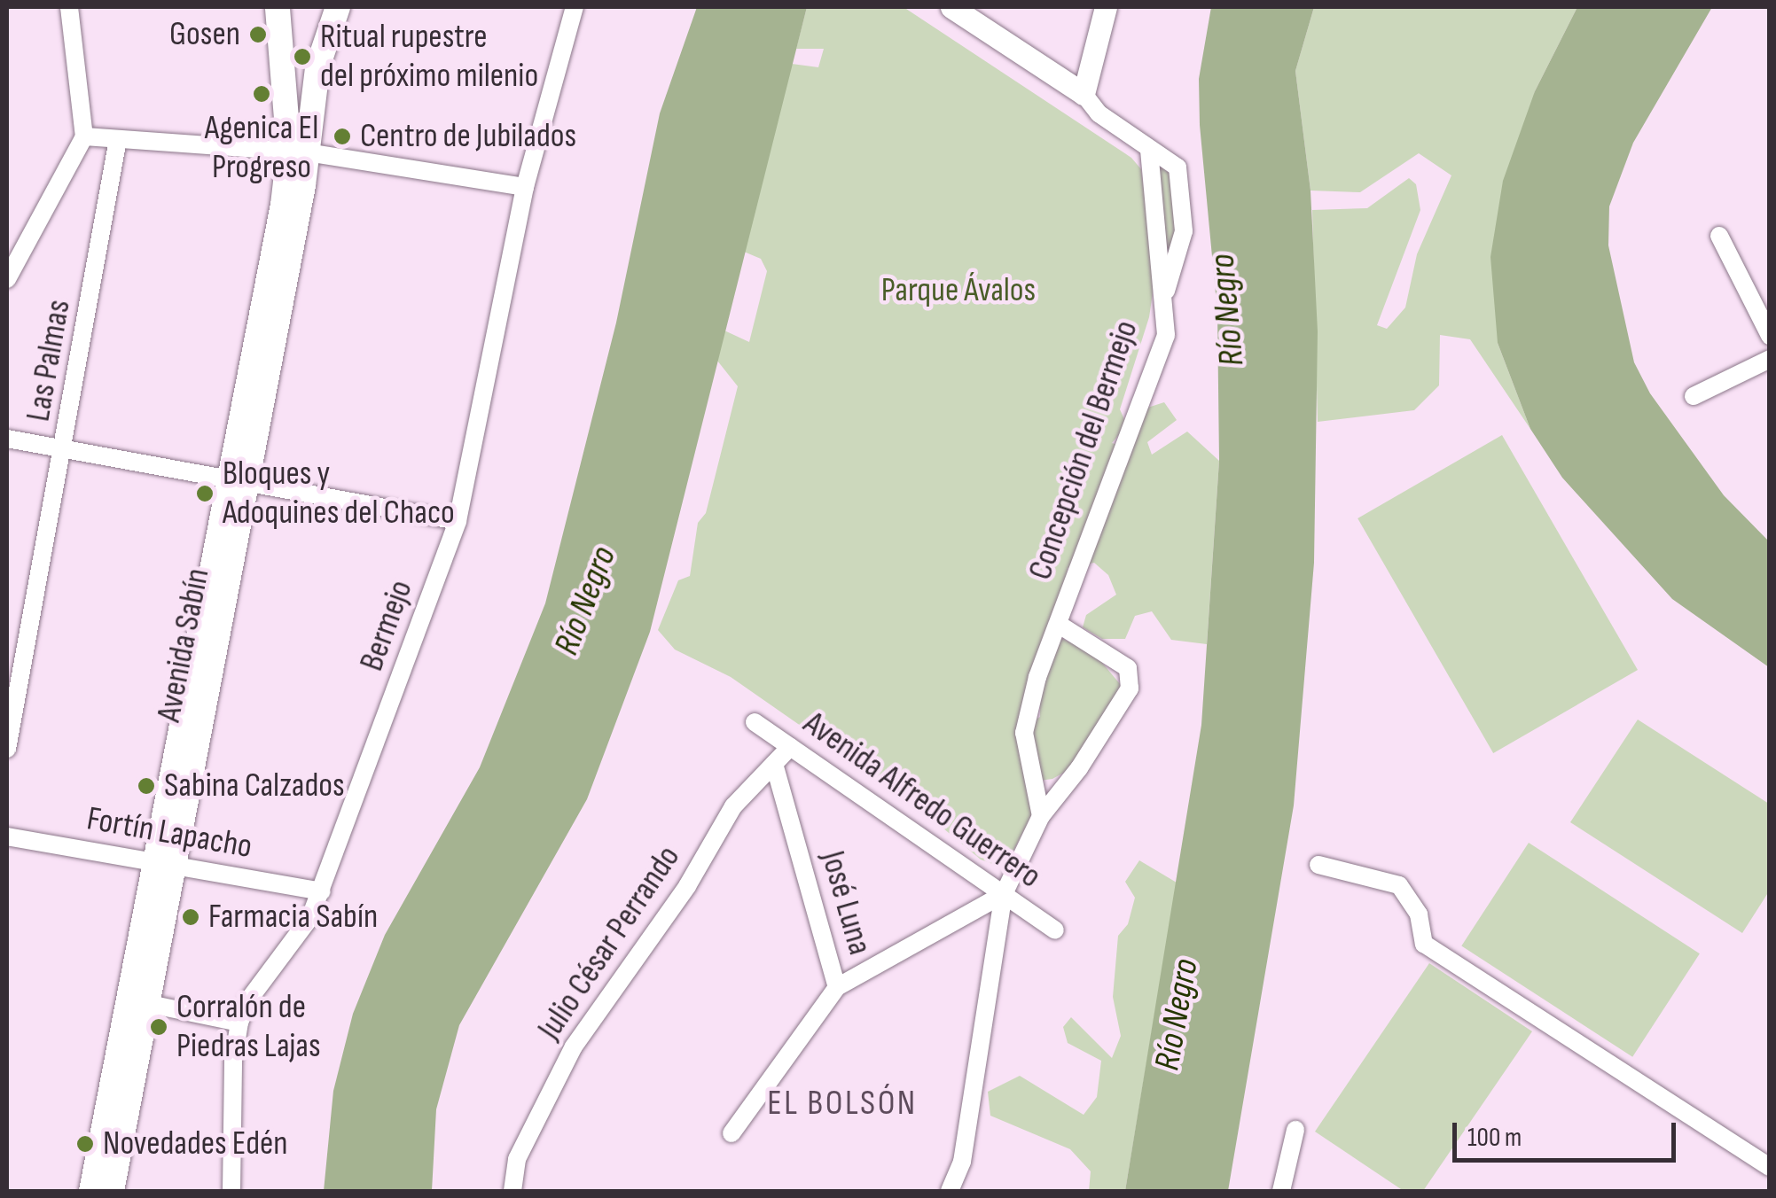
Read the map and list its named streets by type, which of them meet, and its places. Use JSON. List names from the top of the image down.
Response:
{
  "streets": {
    "main road": ["Avenida Sabín"],
    "street": [
      "Las Palmas",
      "Concepción del Bermejo",
      "Bermejo",
      "Avenida Alfredo Guerrero",
      "Fortín Lapacho",
      "José Luna",
      "Julio César Perrando"
    ]
  },
  "crossings": [
    ["Concepción del Bermejo", "Avenida Alfredo Guerrero"],
    ["Bermejo", "Fortín Lapacho"],
    ["Avenida Sabín", "Fortín Lapacho"],
    ["Avenida Alfredo Guerrero", "Julio César Perrando"],
    ["José Luna", "Julio César Perrando"]
  ],
  "districts": ["EL BOLSÓN"],
  "water": ["Río Negro"],
  "parks": ["Parque Ávalos"],
  "places": [
    "Gosen",
    "Ritual rupestre del próximo milenio",
    "Agenica El Progreso",
    "Centro de Jubilados",
    "Bloques y Adoquines del Chaco",
    "Sabina Calzados",
    "Farmacia Sabín",
    "Corralón de Piedras Lajas",
    "Novedades Edén"
  ],
  "scale_bar": "100 m"
}
